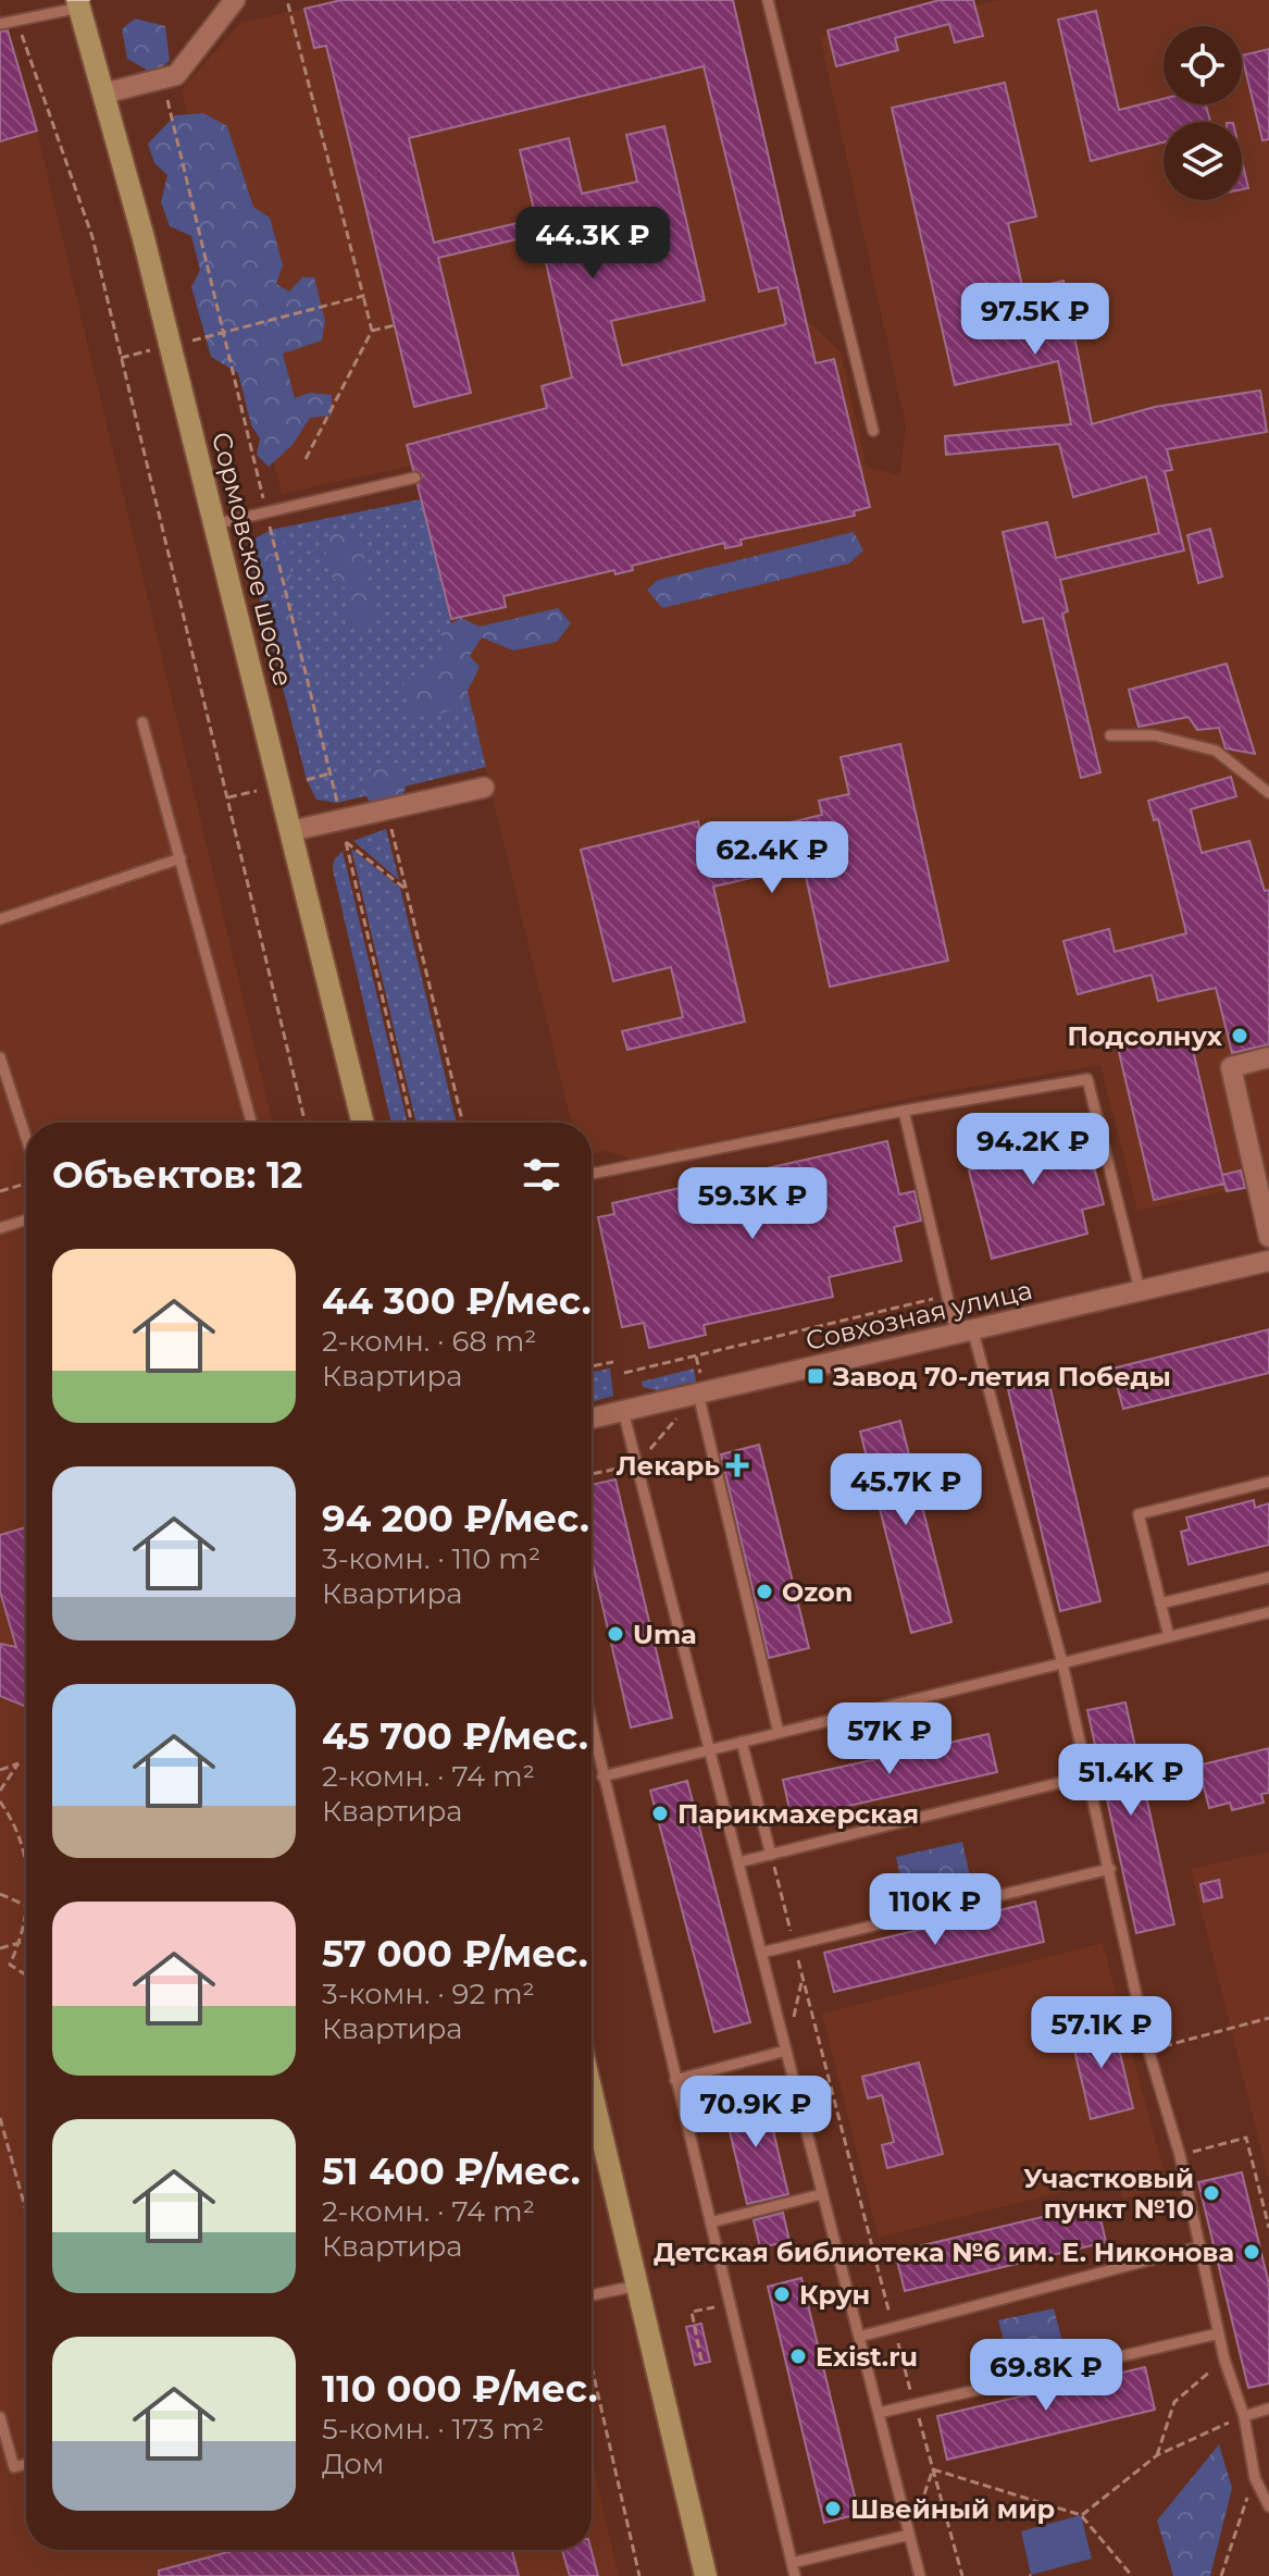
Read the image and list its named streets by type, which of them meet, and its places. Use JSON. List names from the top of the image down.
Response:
{
  "streets": {
    "main road": ["Сормовское шоссе"],
    "street": ["Совхозная улица"]
  },
  "places": {
    "other": [
      "Подсолнух",
      "Ozon",
      "Uma",
      "Парикмахерская",
      "Участковый пункт №10",
      "Детская библиотека №6 им. Е. Никонова",
      "Крун",
      "Exist.ru",
      "Швейный мир"
    ],
    "transit": ["Завод 70-летия Победы"],
    "health": ["Лекарь"]
  },
  "page": {
    "price": [
      "44.3K ₽",
      "97.5K ₽",
      "62.4K ₽",
      "94.2K ₽",
      "59.3K ₽",
      "45.7K ₽",
      "57K ₽",
      "51.4K ₽",
      "110K ₽",
      "57.1K ₽",
      "70.9K ₽",
      "69.8K ₽"
    ],
    "heading": "Объектов: 12",
    "list": [
      {
        "name": "44 300 ₽/мес.",
        "note": "2-комн. · 68 m² · Квартира"
      },
      {
        "name": "94 200 ₽/мес.",
        "note": "3-комн. · 110 m² · Квартира"
      },
      {
        "name": "45 700 ₽/мес.",
        "note": "2-комн. · 74 m² · Квартира"
      },
      {
        "name": "57 000 ₽/мес.",
        "note": "3-комн. · 92 m² · Квартира"
      },
      {
        "name": "51 400 ₽/мес.",
        "note": "2-комн. · 74 m² · Квартира"
      },
      {
        "name": "110 000 ₽/мес.",
        "note": "5-комн. · 173 m² · Дом"
      }
    ]
  }
}
